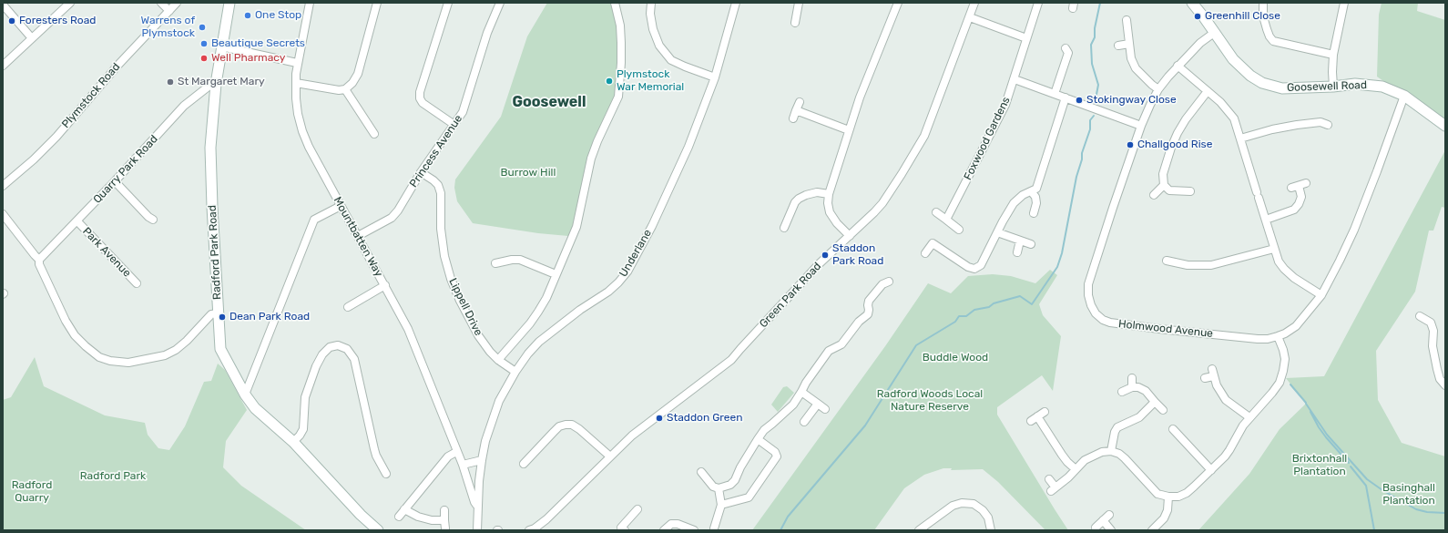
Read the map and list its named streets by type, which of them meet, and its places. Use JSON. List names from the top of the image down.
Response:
{
  "streets": {
    "street": [
      "Goosewell Road",
      "Plymstock Road",
      "Foxwood Gardens",
      "Princess Avenue",
      "Quarry Park Road",
      "Mountbatten Way",
      "Park Avenue",
      "Radford Park Road",
      "Underlane",
      "Green Park Road",
      "Lippell Drive",
      "Holmwood Avenue"
    ]
  },
  "crossings": [
    ["Goosewell Road", "Holmwood Avenue"],
    ["Princess Avenue", "Mountbatten Way"],
    ["Princess Avenue", "Lippell Drive"],
    ["Quarry Park Road", "Park Avenue"],
    ["Quarry Park Road", "Radford Park Road"],
    ["Mountbatten Way", "Underlane"],
    ["Underlane", "Lippell Drive"]
  ],
  "districts": ["Goosewell"],
  "parks": [
    "Burrow Hill",
    "Buddle Wood",
    "Radford Woods Local Nature Reserve",
    "Brixtonhall Plantation",
    "Radford Park",
    "Radford Quarry",
    "Basinghall Plantation"
  ],
  "places": [
    "One Stop",
    "Greenhill Close",
    "Foresters Road",
    "Warrens of Plymstock",
    "Beautique Secrets",
    "Well Pharmacy",
    "Plymstock War Memorial",
    "St Margaret Mary",
    "Stokingway Close",
    "Challgood Rise",
    "Staddon Park Road",
    "Dean Park Road",
    "Staddon Green"
  ]
}
